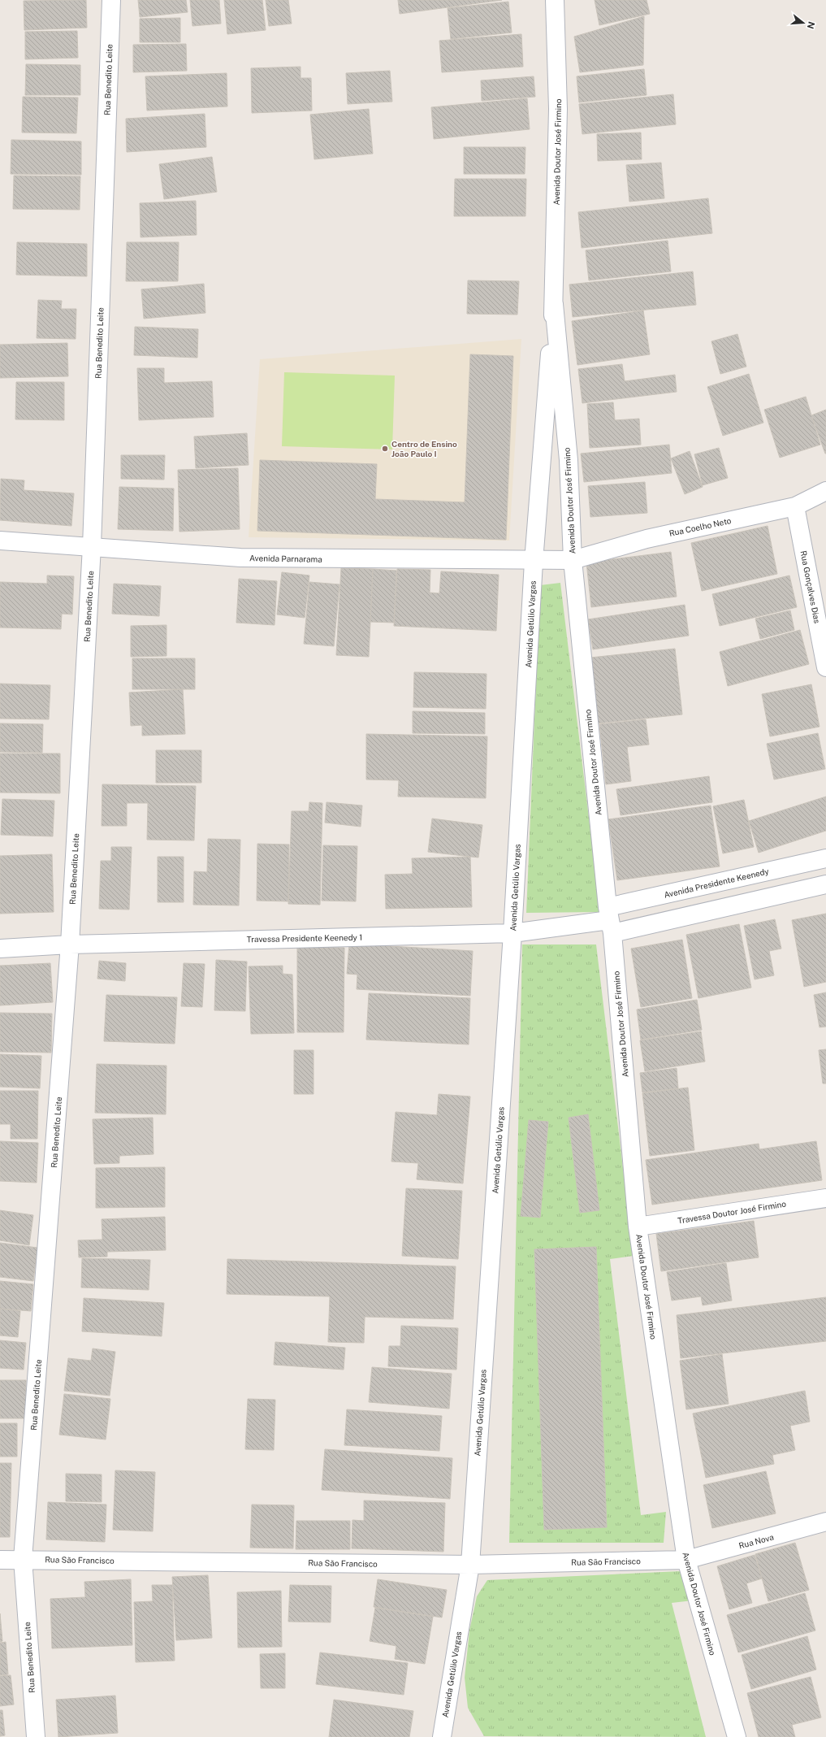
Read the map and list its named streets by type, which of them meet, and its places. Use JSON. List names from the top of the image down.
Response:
{
  "streets": {
    "street": [
      "Rua Benedito Leite",
      "Avenida Doutor José Firmino",
      "Rua Coelho Neto",
      "Avenida Parnarama",
      "Rua Gonçalves Dias",
      "Avenida Getúlio Vargas",
      "Avenida Presidente Keenedy",
      "Travessa Presidente Keenedy 1",
      "Travessa Doutor José Firmino",
      "Rua Nova",
      "Rua São Francisco"
    ]
  },
  "crossings": [
    ["Rua Benedito Leite", "Avenida Parnarama"],
    ["Rua Benedito Leite", "Travessa Presidente Keenedy 1"],
    ["Rua Benedito Leite", "Rua São Francisco"],
    ["Avenida Doutor José Firmino", "Rua Coelho Neto"],
    ["Avenida Doutor José Firmino", "Avenida Parnarama"],
    ["Avenida Doutor José Firmino", "Avenida Getúlio Vargas"],
    ["Avenida Doutor José Firmino", "Avenida Presidente Keenedy"],
    ["Avenida Doutor José Firmino", "Travessa Presidente Keenedy 1"],
    ["Avenida Doutor José Firmino", "Travessa Doutor José Firmino"],
    ["Avenida Doutor José Firmino", "Rua Nova"],
    ["Avenida Doutor José Firmino", "Rua São Francisco"],
    ["Rua Coelho Neto", "Avenida Parnarama"],
    ["Rua Coelho Neto", "Rua Gonçalves Dias"],
    ["Avenida Parnarama", "Avenida Getúlio Vargas"],
    ["Avenida Getúlio Vargas", "Travessa Presidente Keenedy 1"],
    ["Avenida Getúlio Vargas", "Rua São Francisco"],
    ["Avenida Presidente Keenedy", "Travessa Presidente Keenedy 1"],
    ["Rua Nova", "Rua São Francisco"]
  ],
  "places": ["Centro de Ensino João Paulo I"],
  "north": "right"
}
